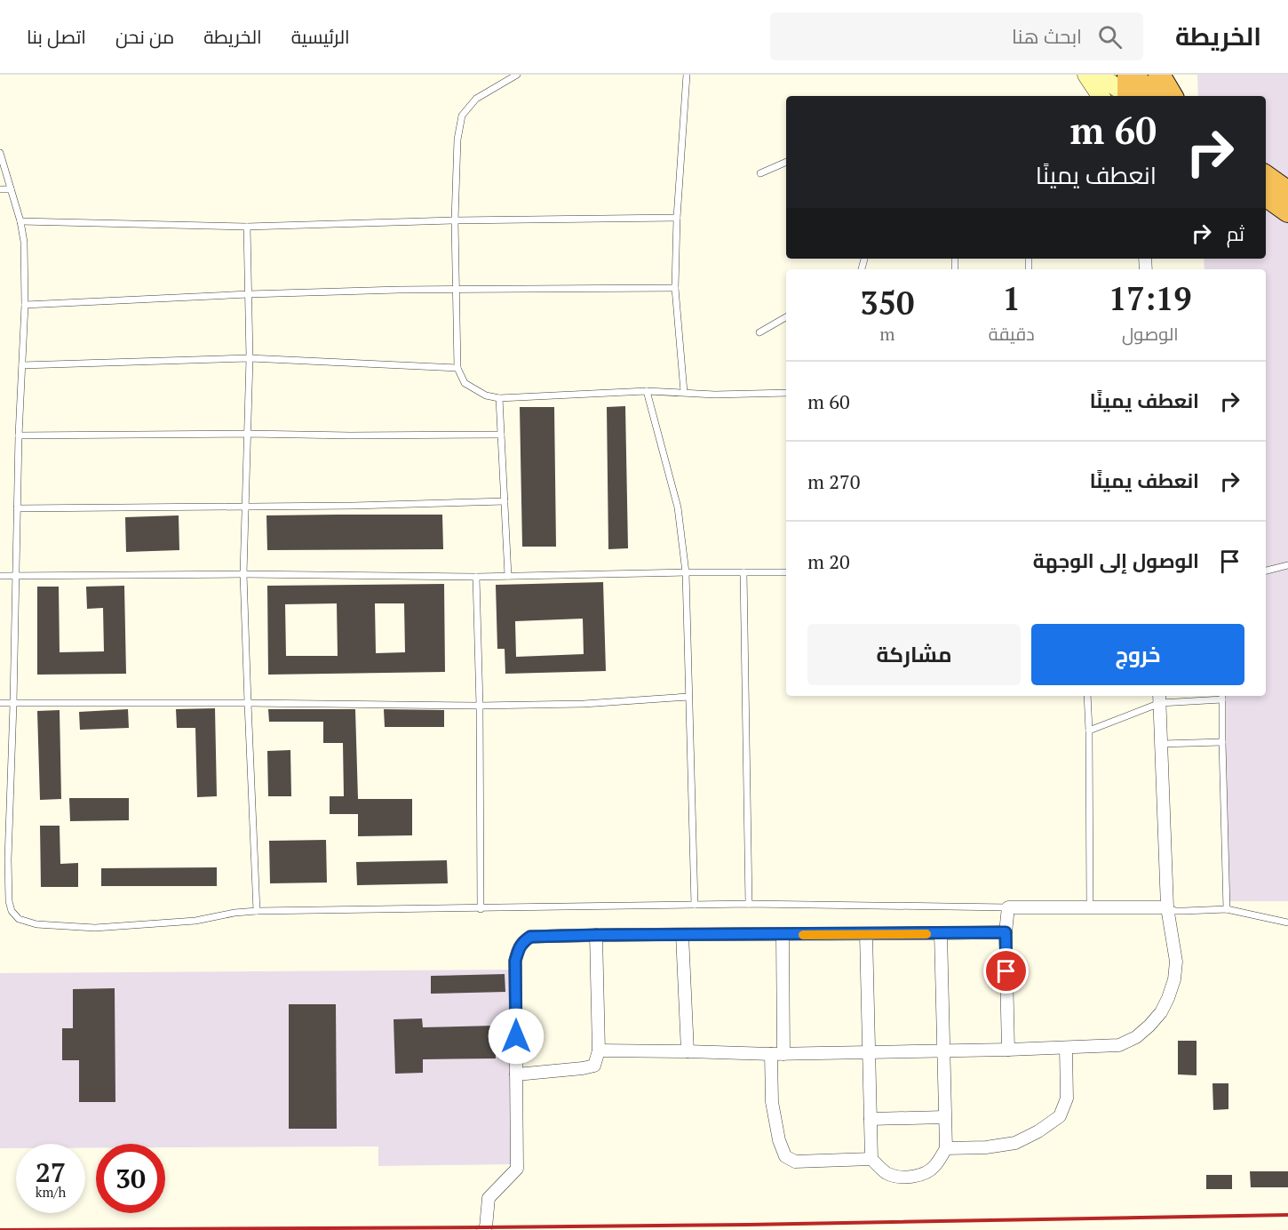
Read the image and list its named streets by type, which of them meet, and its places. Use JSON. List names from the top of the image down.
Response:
{
  "page": {
    "header": "الخريطة",
    "search": "ابحث هنا",
    "nav": [
      "الرئيسية",
      "الخريطة",
      "من نحن",
      "اتصل بنا"
    ],
    "turn": ["60 m", "انعطف يمينًا"],
    "then": "ثم",
    "eta": [
      "17:19",
      "الوصول",
      "1",
      "دقيقة",
      "350",
      "m"
    ],
    "list": [
      {
        "name": "انعطف يمينًا",
        "value": "60 m"
      },
      {
        "name": "انعطف يمينًا",
        "value": "270 m"
      },
      {
        "name": "الوصول إلى الوجهة",
        "value": "20 m"
      }
    ],
    "buttons": ["خروج", "مشاركة"],
    "speed": "27 km/h",
    "limit": "30"
  }
}
